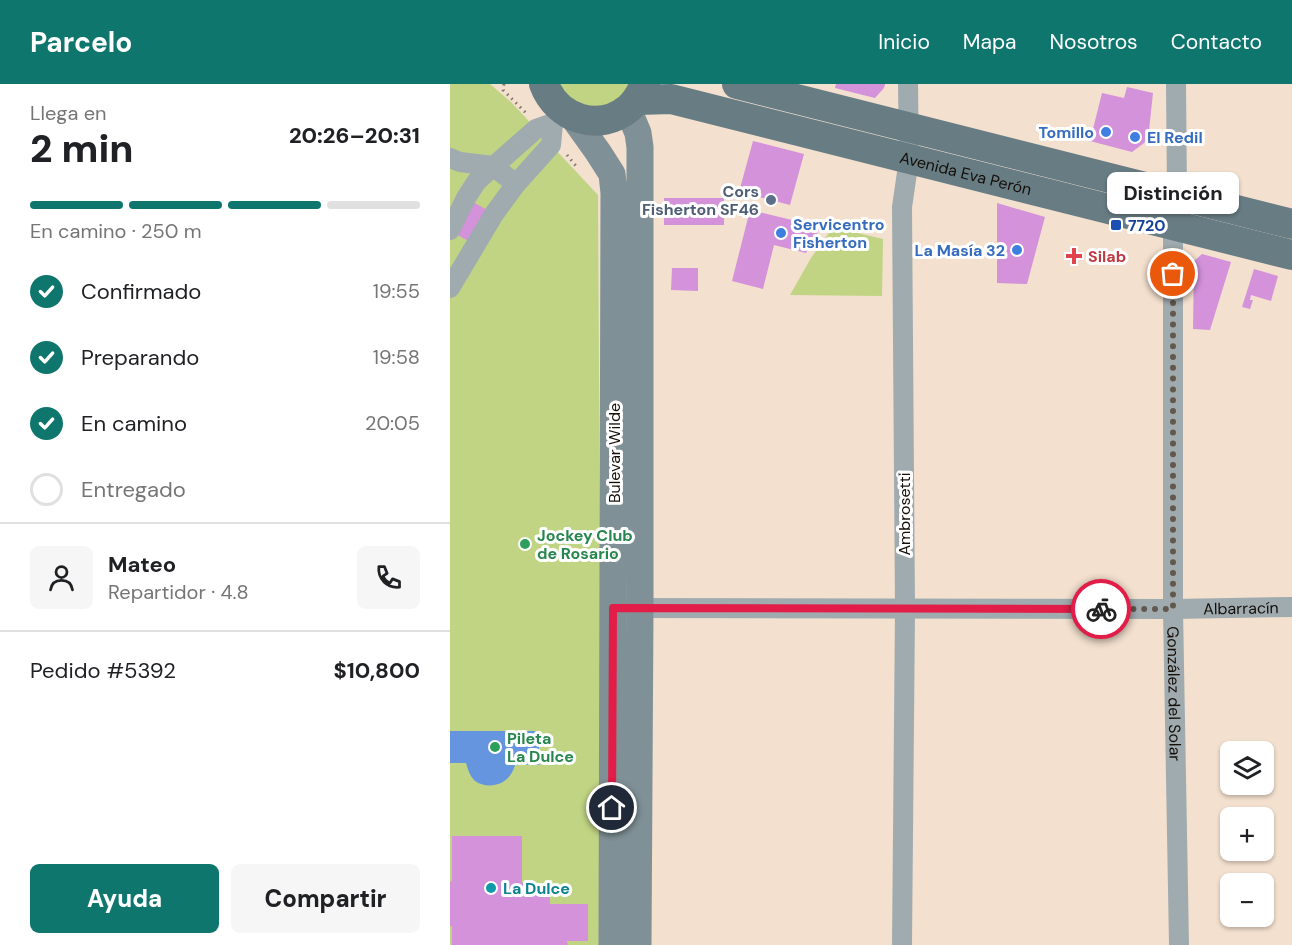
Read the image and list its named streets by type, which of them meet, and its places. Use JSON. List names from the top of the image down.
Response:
{
  "streets": {
    "main road": ["Avenida Eva Perón", "Bulevar Wilde"],
    "street": ["Ambrosetti", "Albarracín", "González del Solar"]
  },
  "crossings": [
    ["Avenida Eva Perón", "Bulevar Wilde"],
    ["Avenida Eva Perón", "Ambrosetti"],
    ["Avenida Eva Perón", "González del Solar"],
    ["Bulevar Wilde", "Albarracín"],
    ["Ambrosetti", "Albarracín"],
    ["Albarracín", "González del Solar"]
  ],
  "places": {
    "other": [
      "Tomillo",
      "El Redil",
      "Cors Fisherton SF46",
      "Servicentro Fisherton",
      "La Masía 32",
      "Distinción",
      "Jockey Club de Rosario",
      "Pileta La Dulce",
      "La Dulce"
    ],
    "transit": ["7720"],
    "health": ["Silab"]
  },
  "page": {
    "header": "Parcelo",
    "nav": [
      "Inicio",
      "Mapa",
      "Nosotros",
      "Contacto"
    ],
    "heading": ["2 min", "Llega en", "20:26–20:31"],
    "panel": [
      "Mateo",
      "Repartidor · 4.8",
      "Pedido #5392",
      "$10,800"
    ],
    "bubble": "Distinción",
    "bar": "En camino · 250 m",
    "list": [
      ["Confirmado", "19:55"],
      ["Preparando", "19:58"],
      ["En camino", "20:05"],
      "Entregado"
    ],
    "map_buttons": ["+", "−"],
    "buttons": ["Ayuda", "Compartir"]
  }
}
